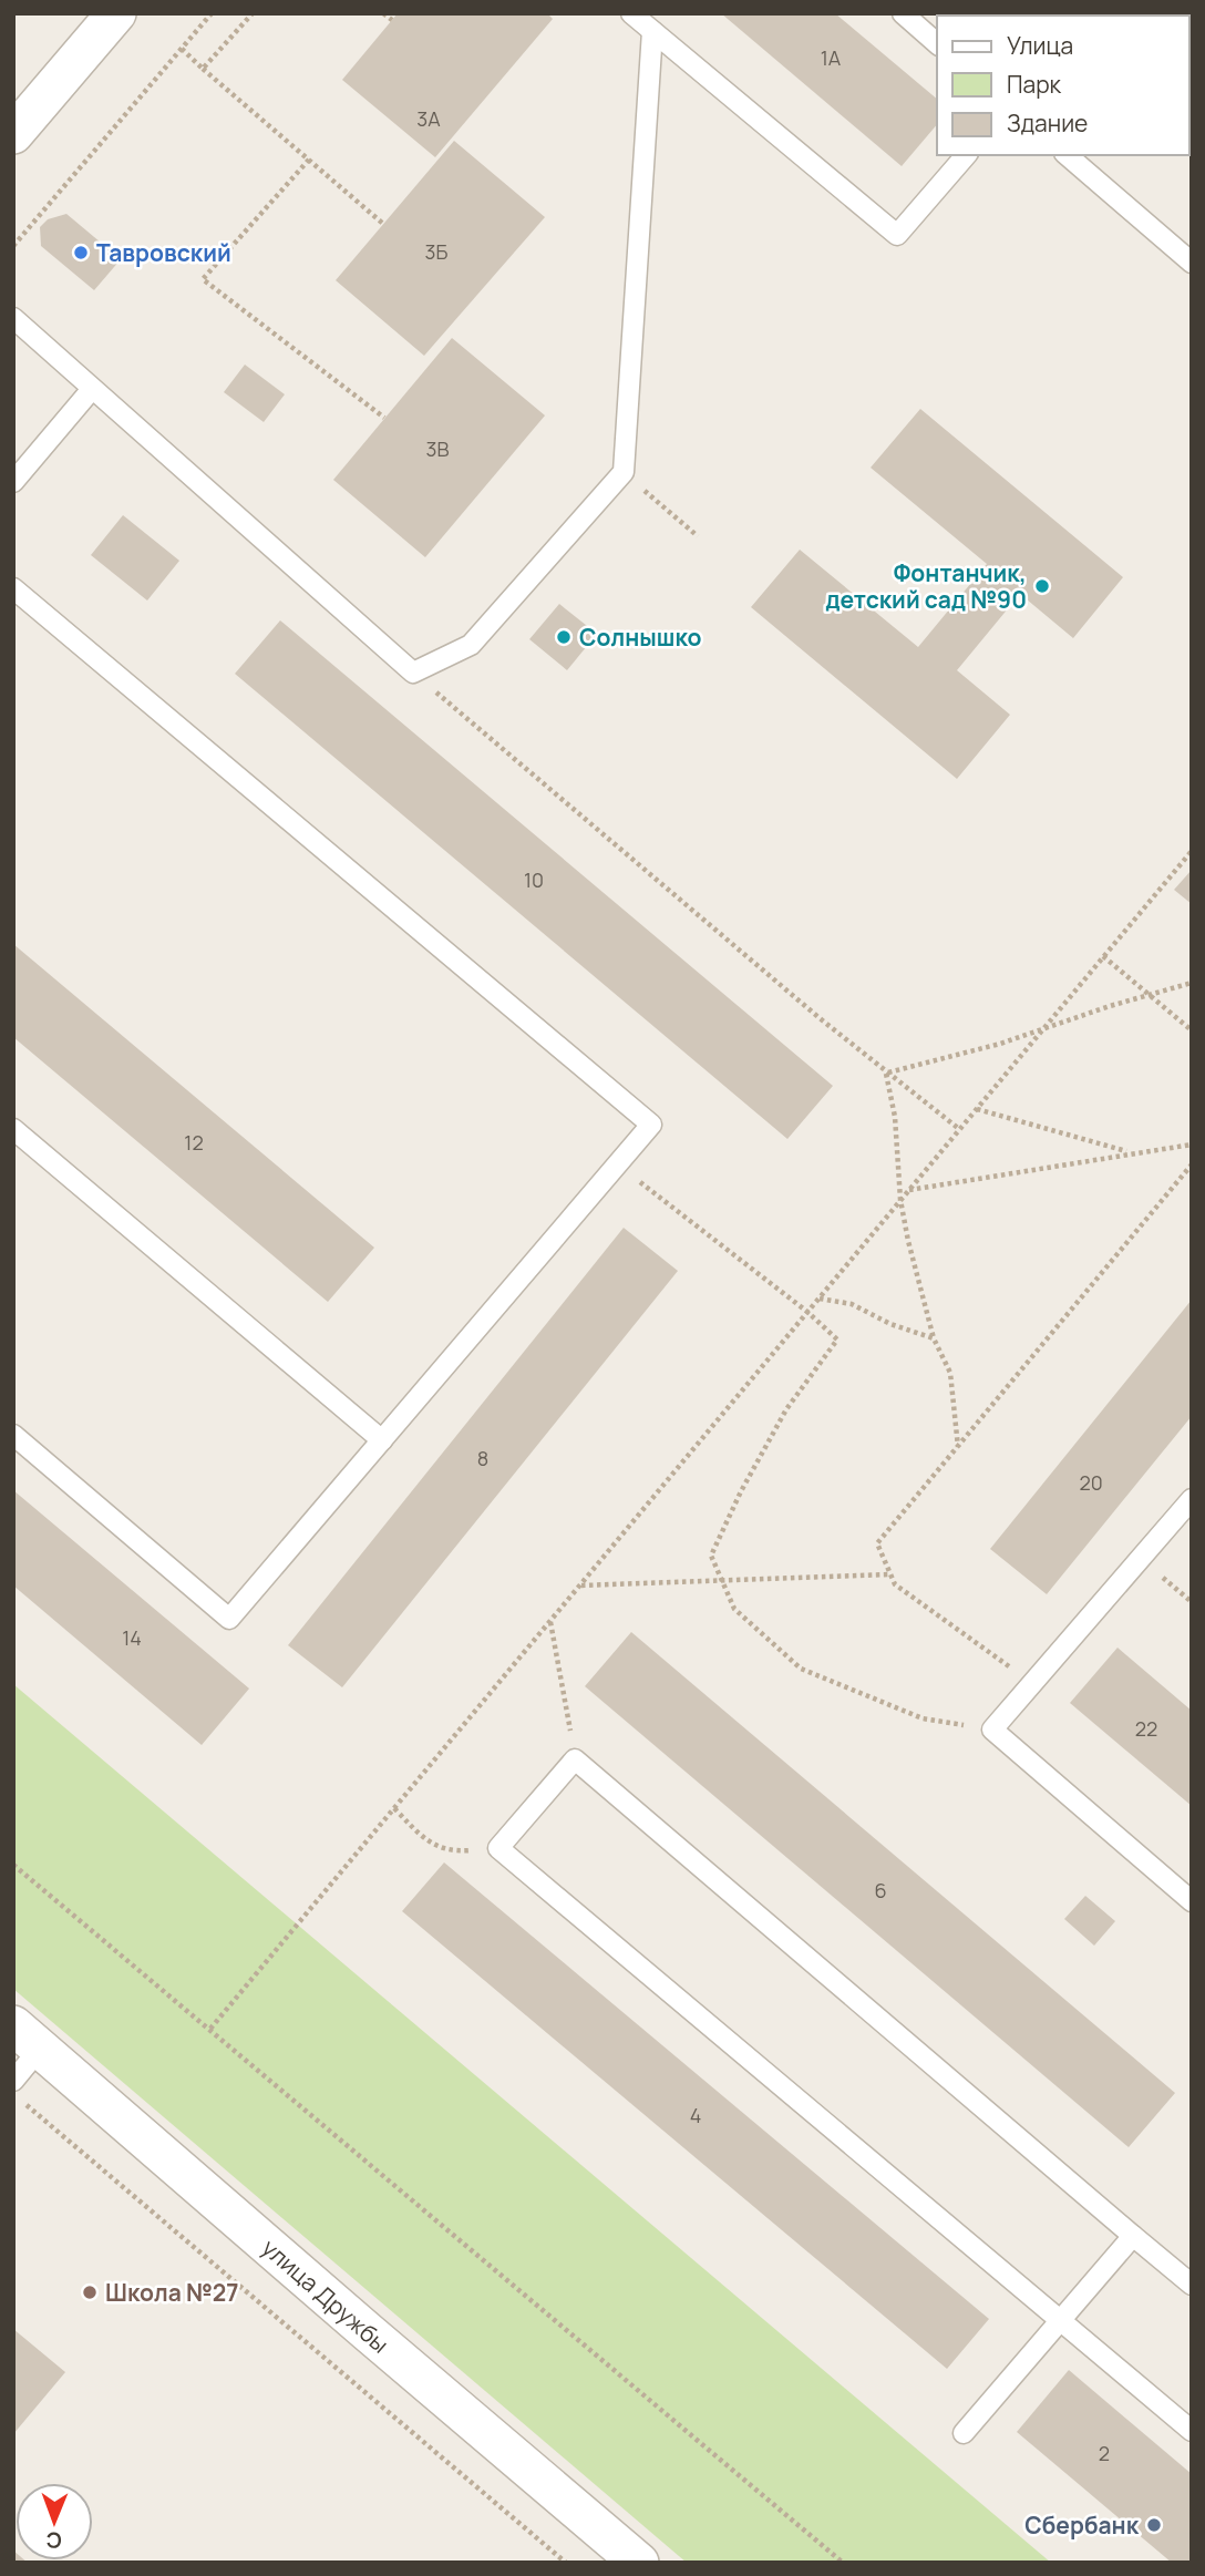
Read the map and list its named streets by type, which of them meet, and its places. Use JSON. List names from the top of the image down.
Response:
{
  "streets": {
    "street": ["улица Дружбы"]
  },
  "places": [
    "Тавровский",
    "Фонтанчик, детский сад №90",
    "Солнышко",
    "Школа №27",
    "Сбербанк"
  ],
  "house_numbers": [
    "1А",
    "3А",
    "3Б",
    "3В",
    "10",
    "12",
    "8",
    "20",
    "14",
    "22",
    "6",
    "4",
    "2"
  ],
  "legend": ["Улица", "Парк", "Здание"],
  "north": "bottom"
}
